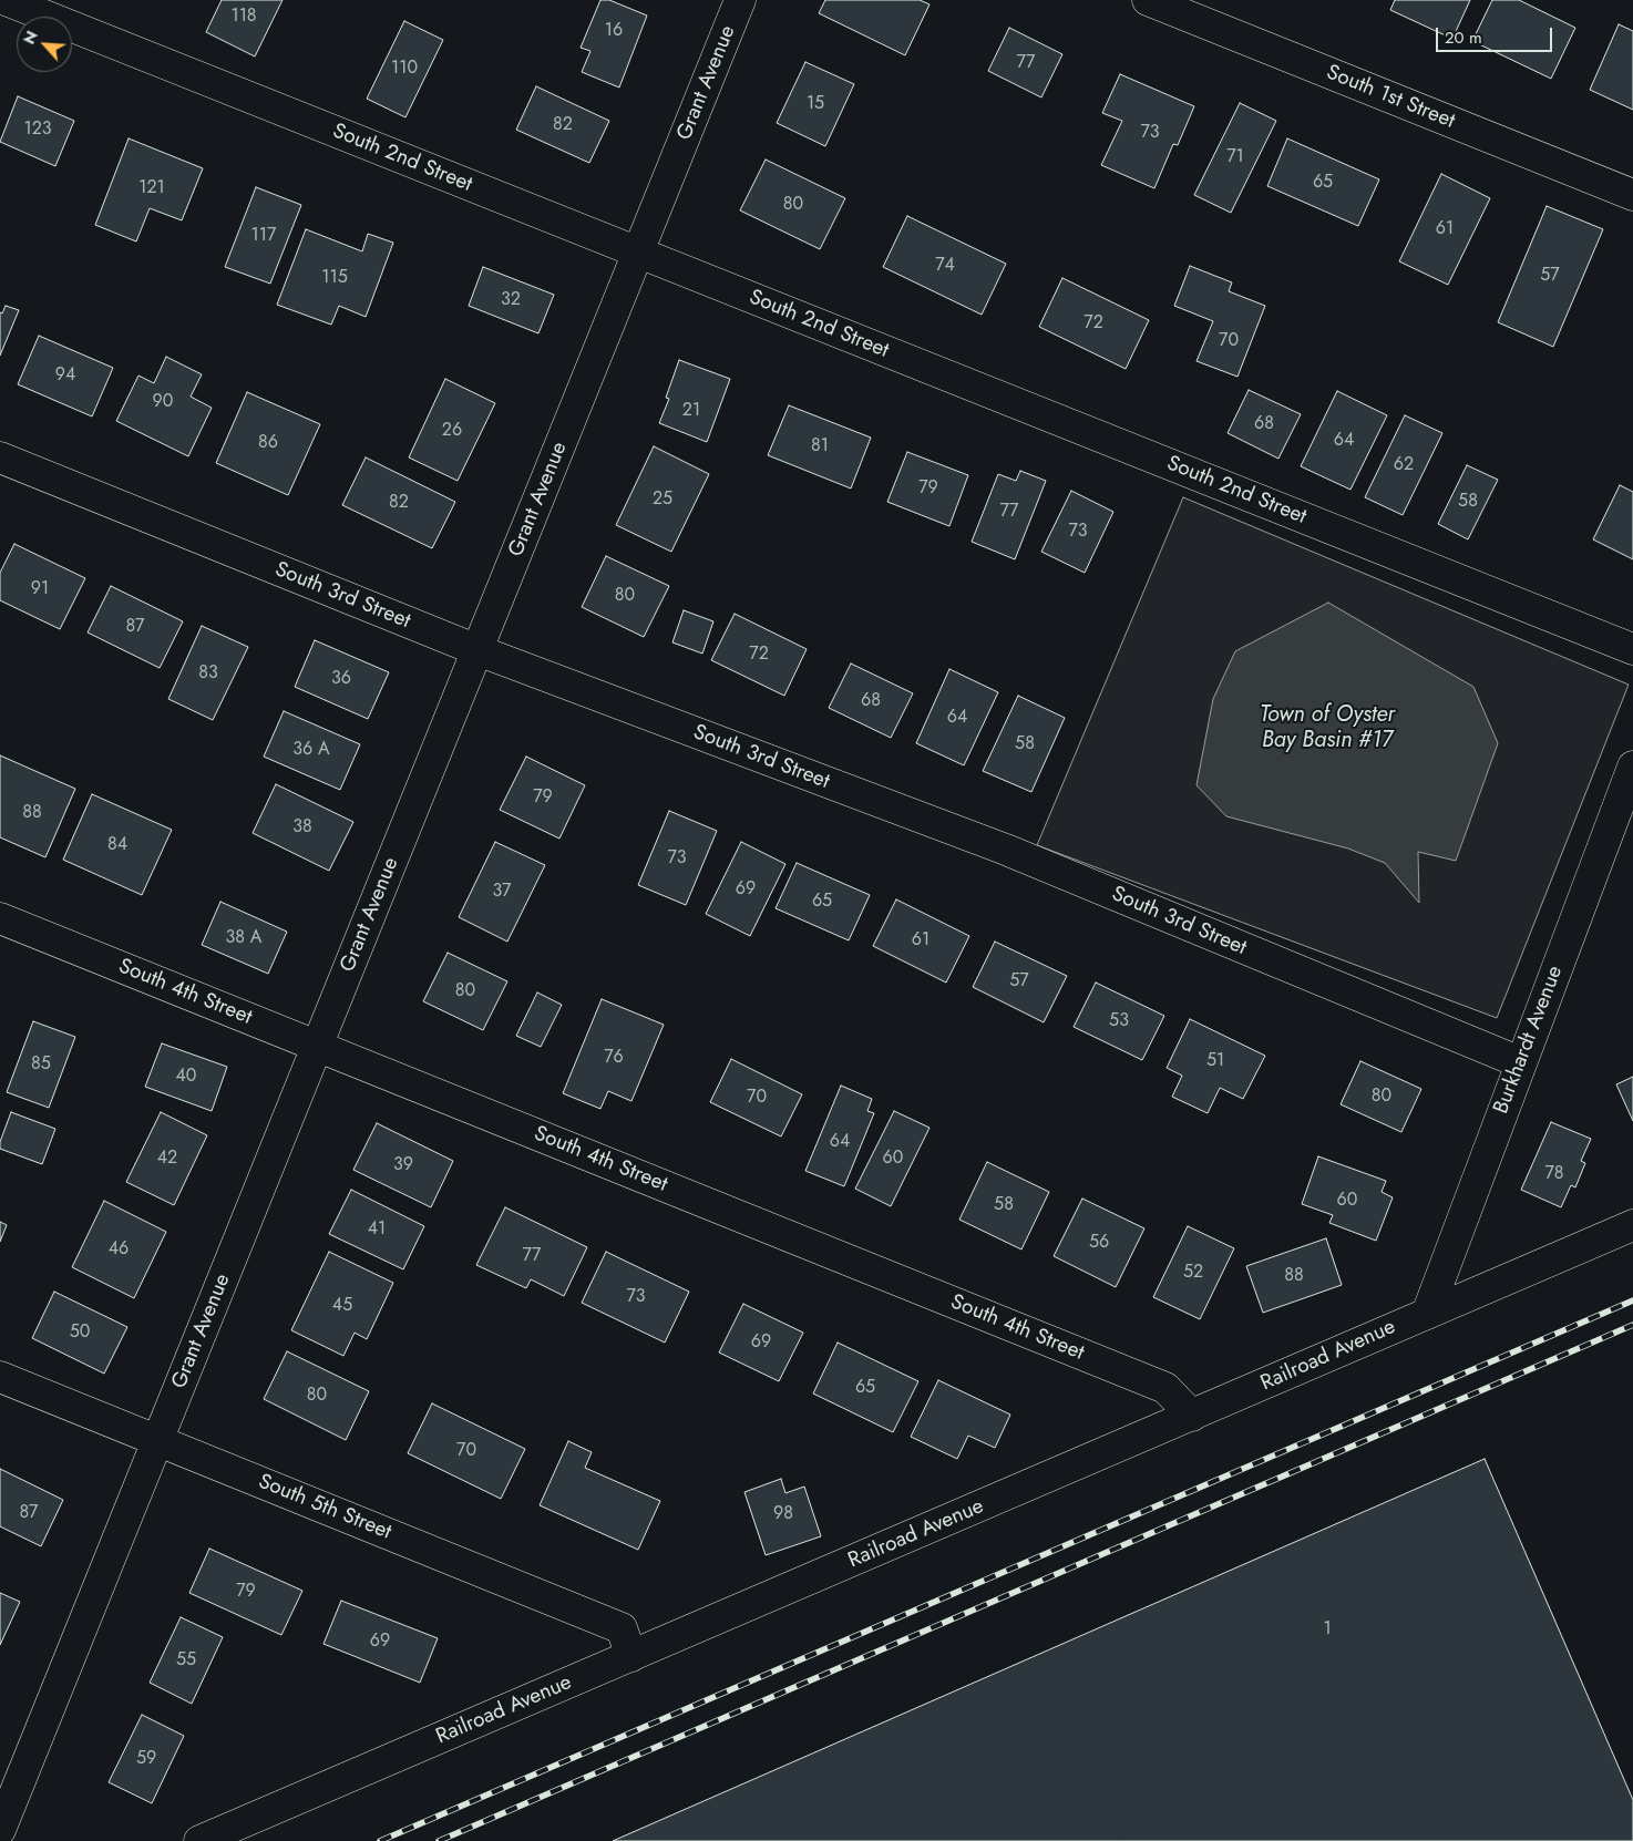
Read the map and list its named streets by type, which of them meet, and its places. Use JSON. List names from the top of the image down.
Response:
{
  "streets": {
    "street": [
      "Grant Avenue",
      "South 1st Street",
      "South 2nd Street",
      "South 3rd Street",
      "South 4th Street",
      "Burkhardt Avenue",
      "Railroad Avenue",
      "South 5th Street"
    ]
  },
  "crossings": [
    ["Grant Avenue", "South 2nd Street"],
    ["Grant Avenue", "South 3rd Street"],
    ["Grant Avenue", "South 4th Street"],
    ["Grant Avenue", "South 5th Street"],
    ["South 3rd Street", "Burkhardt Avenue"],
    ["South 4th Street", "Railroad Avenue"],
    ["Burkhardt Avenue", "Railroad Avenue"],
    ["Railroad Avenue", "South 5th Street"]
  ],
  "water": ["Town of Oyster Bay Basin #17"],
  "house_numbers": [
    "118",
    "16",
    "77",
    "110",
    "15",
    "82",
    "123",
    "73",
    "71",
    "65",
    "121",
    "80",
    "61",
    "117",
    "74",
    "57",
    "115",
    "32",
    "72",
    "70",
    "94",
    "90",
    "21",
    "68",
    "26",
    "64",
    "86",
    "81",
    "62",
    "79",
    "25",
    "58",
    "82",
    "77",
    "73",
    "91",
    "80",
    "87",
    "72",
    "83",
    "36",
    "68",
    "64",
    "58",
    "36 A",
    "79",
    "88",
    "38",
    "84",
    "73",
    "69",
    "37",
    "65",
    "38 A",
    "61",
    "57",
    "80",
    "53",
    "76",
    "51",
    "85",
    "40",
    "80",
    "70",
    "64",
    "42",
    "60",
    "39",
    "78",
    "60",
    "58",
    "41",
    "56",
    "46",
    "77",
    "52",
    "88",
    "73",
    "45",
    "50",
    "69",
    "65",
    "80",
    "70",
    "87",
    "98",
    "79",
    "1",
    "69",
    "55",
    "59"
  ],
  "scale_bar": "20 m",
  "north": "top left"
}
